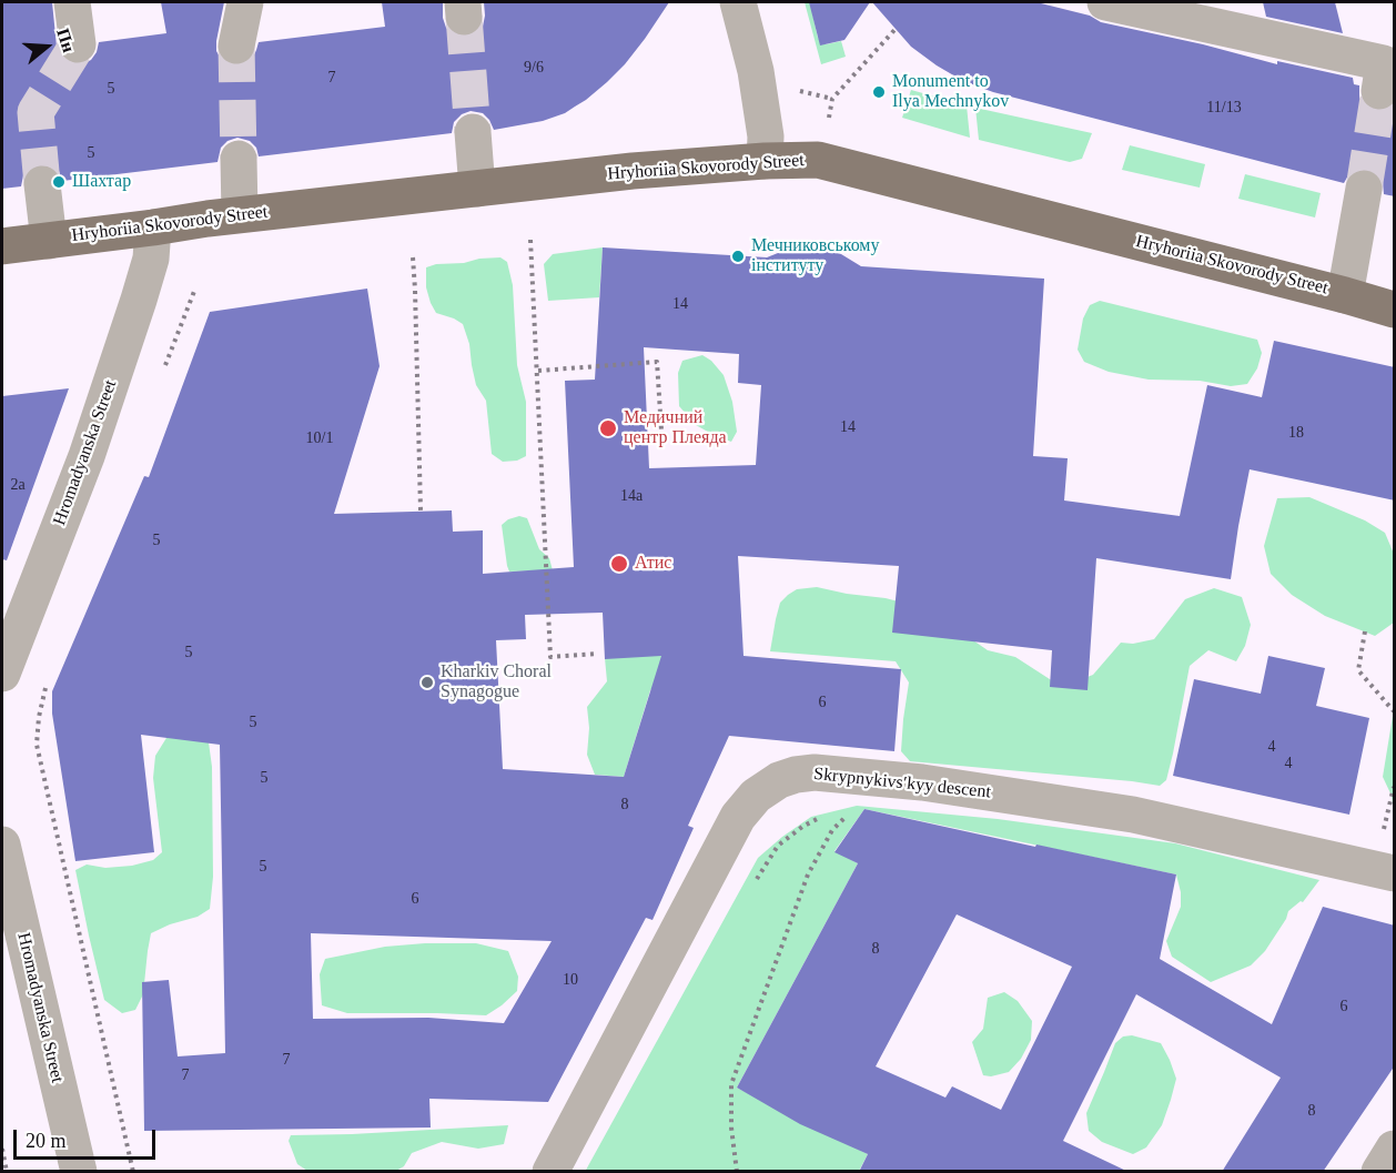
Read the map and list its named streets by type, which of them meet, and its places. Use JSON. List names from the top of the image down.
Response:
{
  "streets": {
    "main road": ["Hryhoriia Skovorody Street"],
    "street": ["Hromadyanska Street", "Skrypnykivsʹkyy descent"]
  },
  "crossings": [
    ["Hryhoriia Skovorody Street", "Hromadyanska Street"]
  ],
  "places": [
    "Monument to Ilya Mechnykov",
    "Шахтар",
    "Мечниковському інституту",
    "Медичний центр Плеяда",
    "Атис",
    "Kharkiv Choral Synagogue"
  ],
  "house_numbers": [
    "9/6",
    "7",
    "5",
    "11/13",
    "5",
    "14",
    "14",
    "18",
    "10/1",
    "2а",
    "14а",
    "5",
    "5",
    "6",
    "5",
    "4",
    "4",
    "5",
    "8",
    "5",
    "6",
    "8",
    "10",
    "6",
    "7",
    "7",
    "8"
  ],
  "scale_bar": "20 m",
  "north": "right"
}
